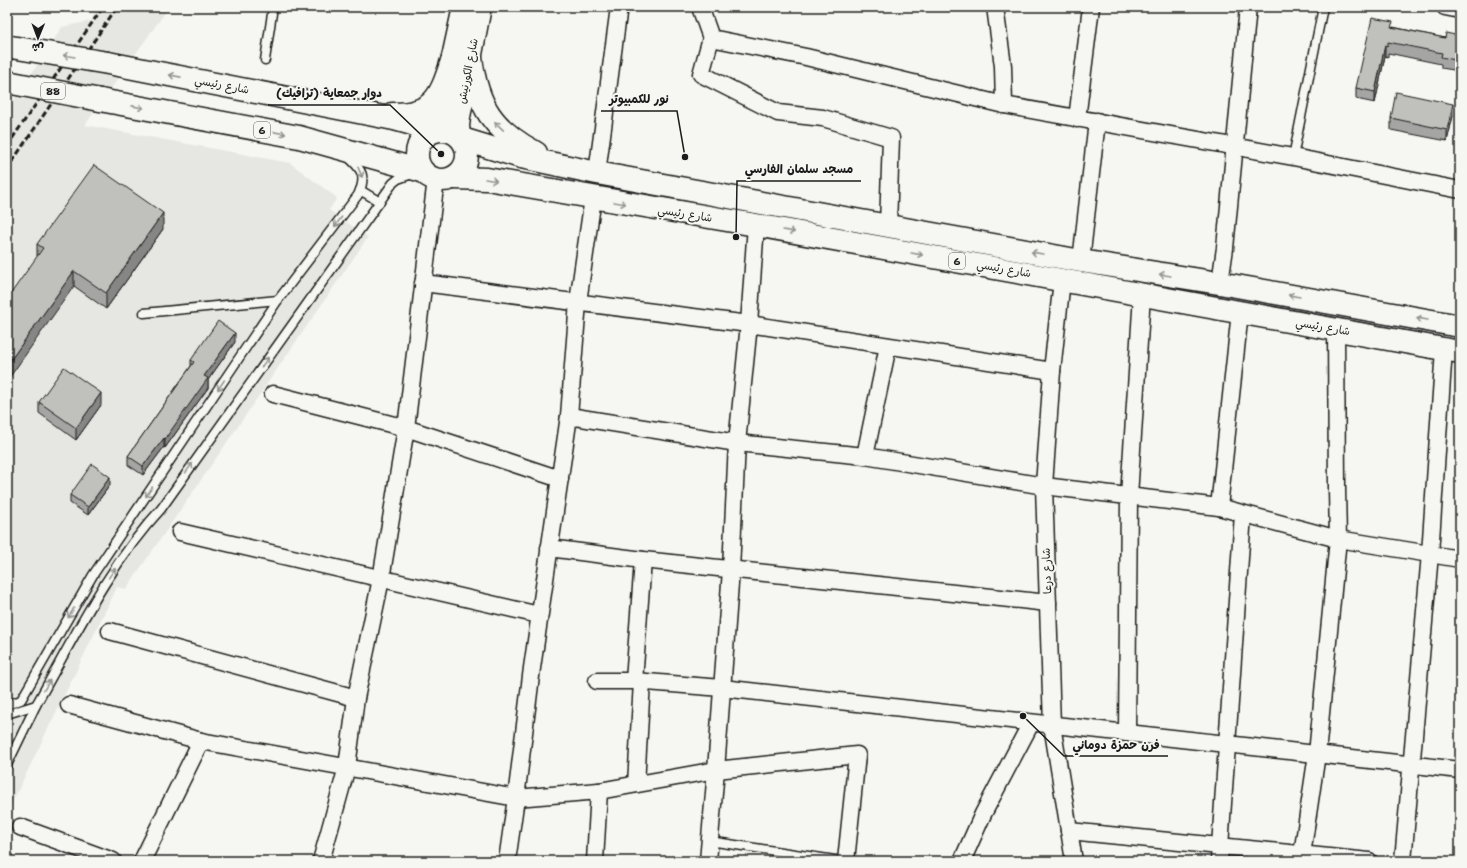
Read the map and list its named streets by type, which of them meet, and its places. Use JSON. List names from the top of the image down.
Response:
{
  "streets": {
    "main road": [
      "شارع الكورنيش",
      "شارع رئيسي",
      "88",
      "6"
    ],
    "street": ["شارع درعا"]
  },
  "crossings": [
    ["شارع الكورنيش", "شارع رئيسي"],
    ["شارع رئيسي", "شارع درعا"]
  ],
  "places": [
    "دوار جمعاية (ترافيك)",
    "نور للكمبيوتر",
    "مسجد سلمان الفارسي",
    "فرن حمزة دوماني"
  ],
  "north": "bottom"
}
